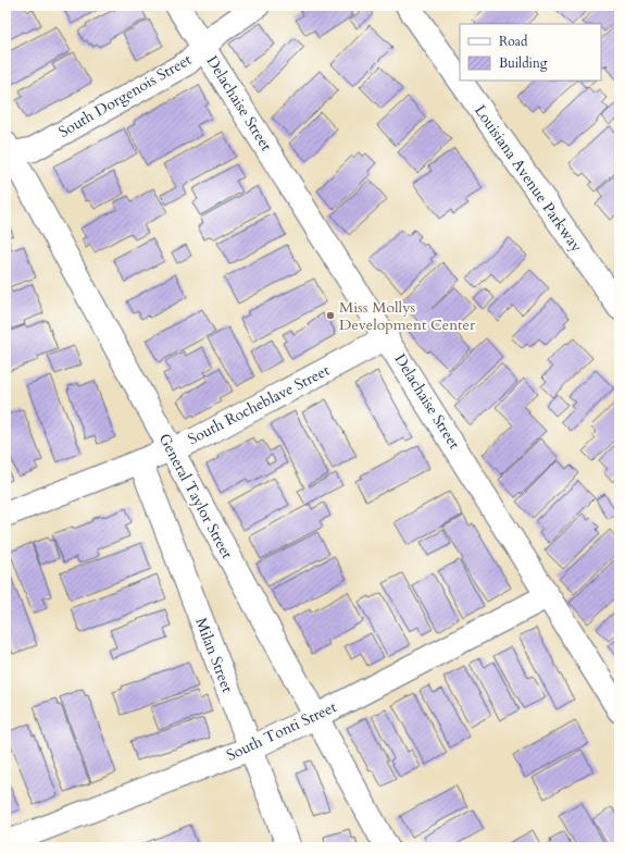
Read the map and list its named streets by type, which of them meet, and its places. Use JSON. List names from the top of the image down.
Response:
{
  "streets": {
    "street": [
      "South Dorgenois Street",
      "Delachaise Street",
      "Louisiana Avenue Parkway",
      "South Rocheblave Street",
      "General Taylor Street",
      "Milan Street",
      "South Tonti Street"
    ]
  },
  "crossings": [
    ["South Dorgenois Street", "Delachaise Street"],
    ["South Dorgenois Street", "General Taylor Street"],
    ["Delachaise Street", "South Rocheblave Street"],
    ["Delachaise Street", "South Tonti Street"],
    ["South Rocheblave Street", "General Taylor Street"],
    ["South Rocheblave Street", "Milan Street"],
    ["General Taylor Street", "South Tonti Street"],
    ["Milan Street", "South Tonti Street"]
  ],
  "places": ["Miss Mollys Development Center"],
  "legend": ["Road", "Building"]
}
